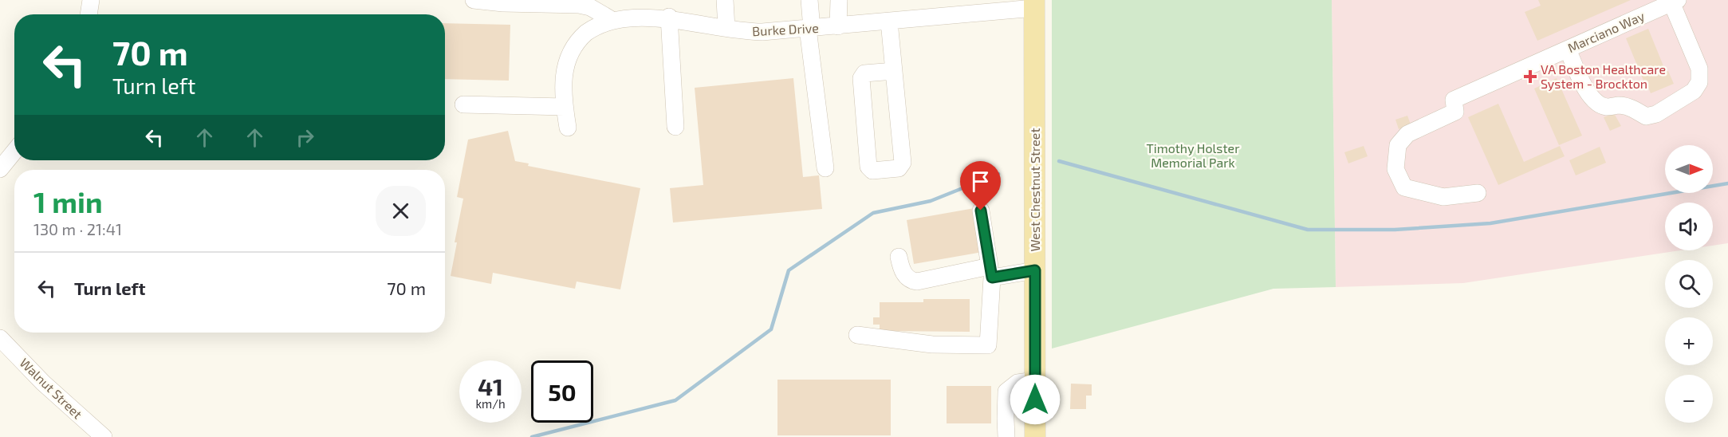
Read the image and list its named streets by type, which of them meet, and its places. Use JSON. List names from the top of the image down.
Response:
{
  "streets": {
    "main road": ["West Chestnut Street"],
    "street": ["Burke Drive", "Marciano Way", "Walnut Street"]
  },
  "crossings": [
    ["Burke Drive", "West Chestnut Street"]
  ],
  "parks": ["Timothy Holster Memorial Park"],
  "places": {
    "health": ["VA Boston Healthcare System - Brockton"]
  },
  "north": "right",
  "page": {
    "turn": ["70 m", "Turn left"],
    "map_buttons": ["+", "−"],
    "heading": ["1 min", "130 m · 21:41"],
    "list": [
      {
        "name": "Turn left",
        "value": "70 m"
      }
    ],
    "speed": "41 km/h",
    "limit": "50"
  }
}
